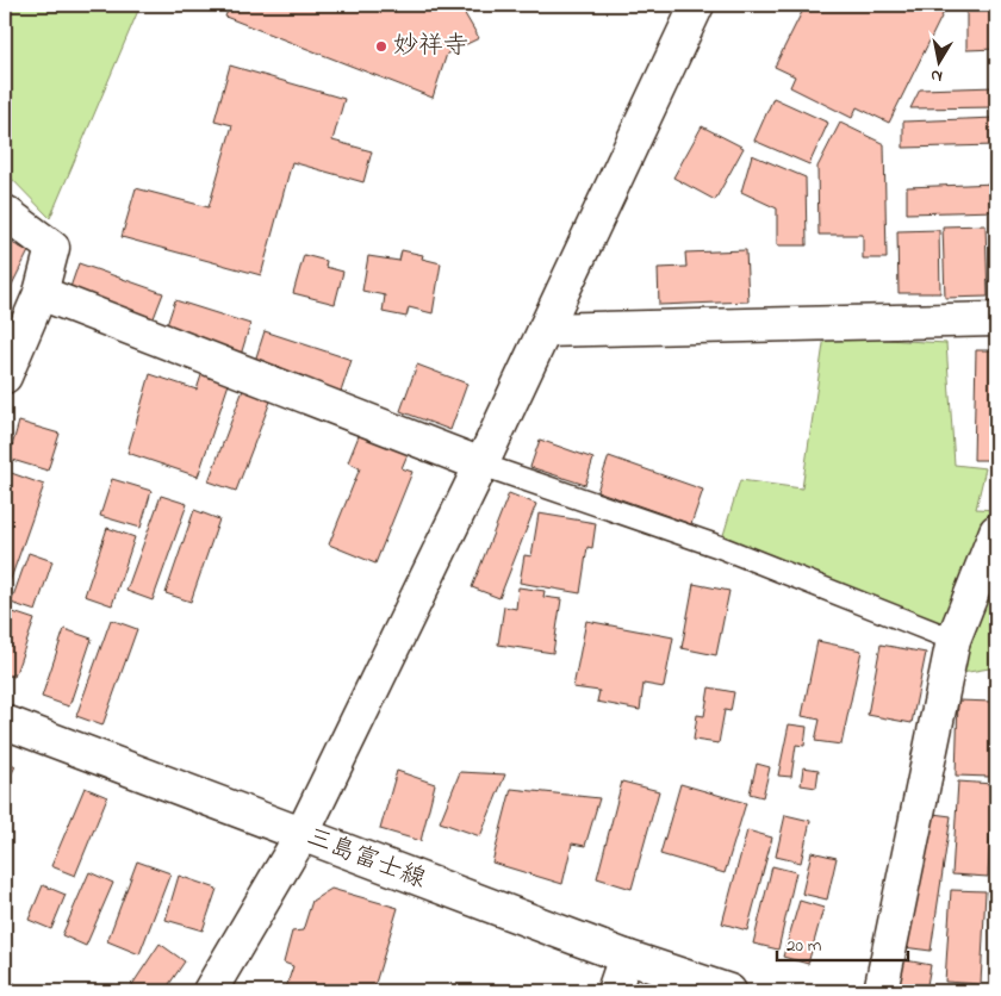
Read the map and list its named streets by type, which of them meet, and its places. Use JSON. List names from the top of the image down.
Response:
{
  "streets": {
    "street": ["三島富士線"]
  },
  "places": ["妙祥寺"],
  "scale_bar": "20 m",
  "north": "bottom"
}
